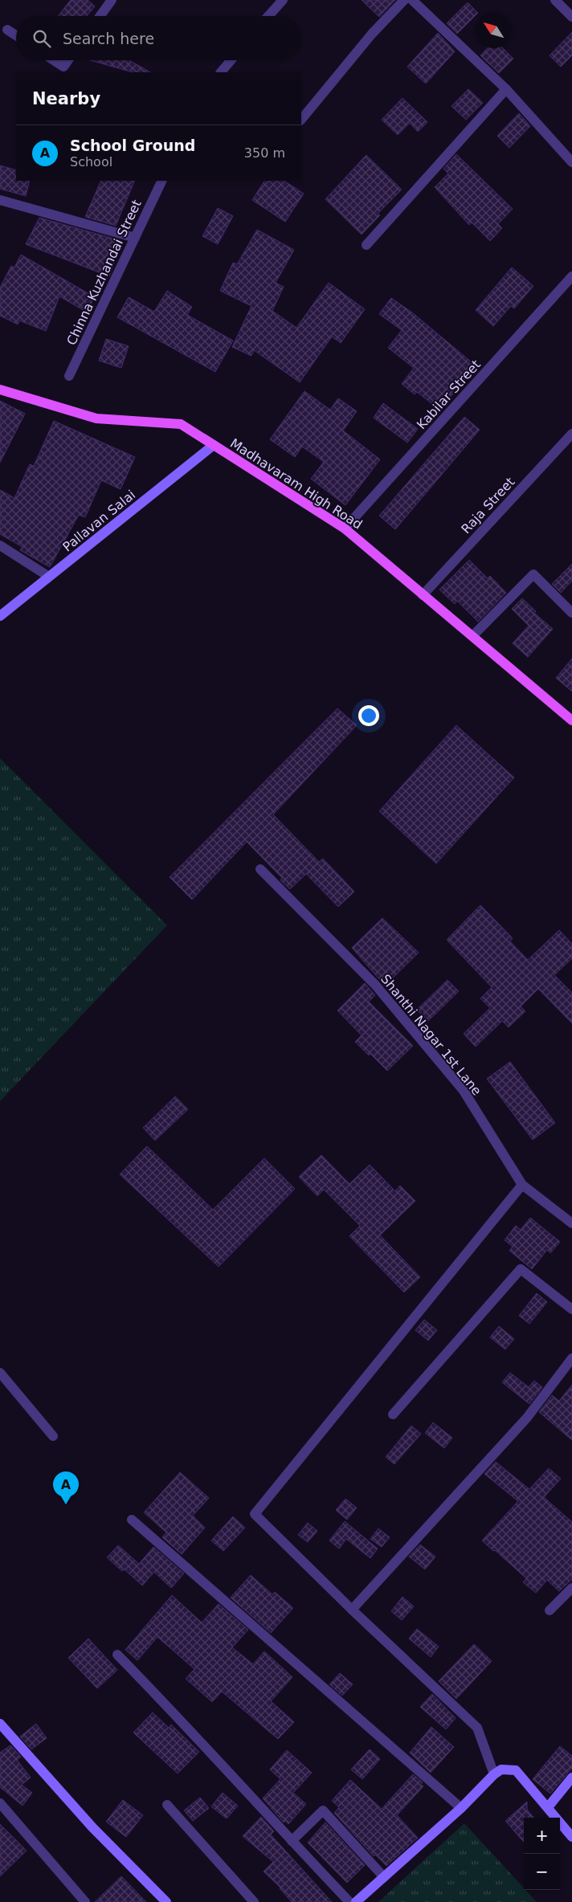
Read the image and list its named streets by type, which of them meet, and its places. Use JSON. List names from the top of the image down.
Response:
{
  "streets": {
    "main road": ["Madhavaram High Road"],
    "street": [
      "Chinna Kuzhandai Street",
      "Kabilar Street",
      "Raja Street",
      "Pallavan Salai",
      "Shanthi Nagar 1st Lane"
    ]
  },
  "crossings": [
    ["Kabilar Street", "Madhavaram High Road"],
    ["Madhavaram High Road", "Raja Street"],
    ["Madhavaram High Road", "Pallavan Salai"]
  ],
  "north": "top left",
  "page": {
    "search": "Search here",
    "heading": "Nearby",
    "list": [
      {
        "mark": "A",
        "name": "School Ground",
        "note": "School",
        "value": "350 m"
      }
    ],
    "pins": "A",
    "map_buttons": ["+", "−"]
  }
}
